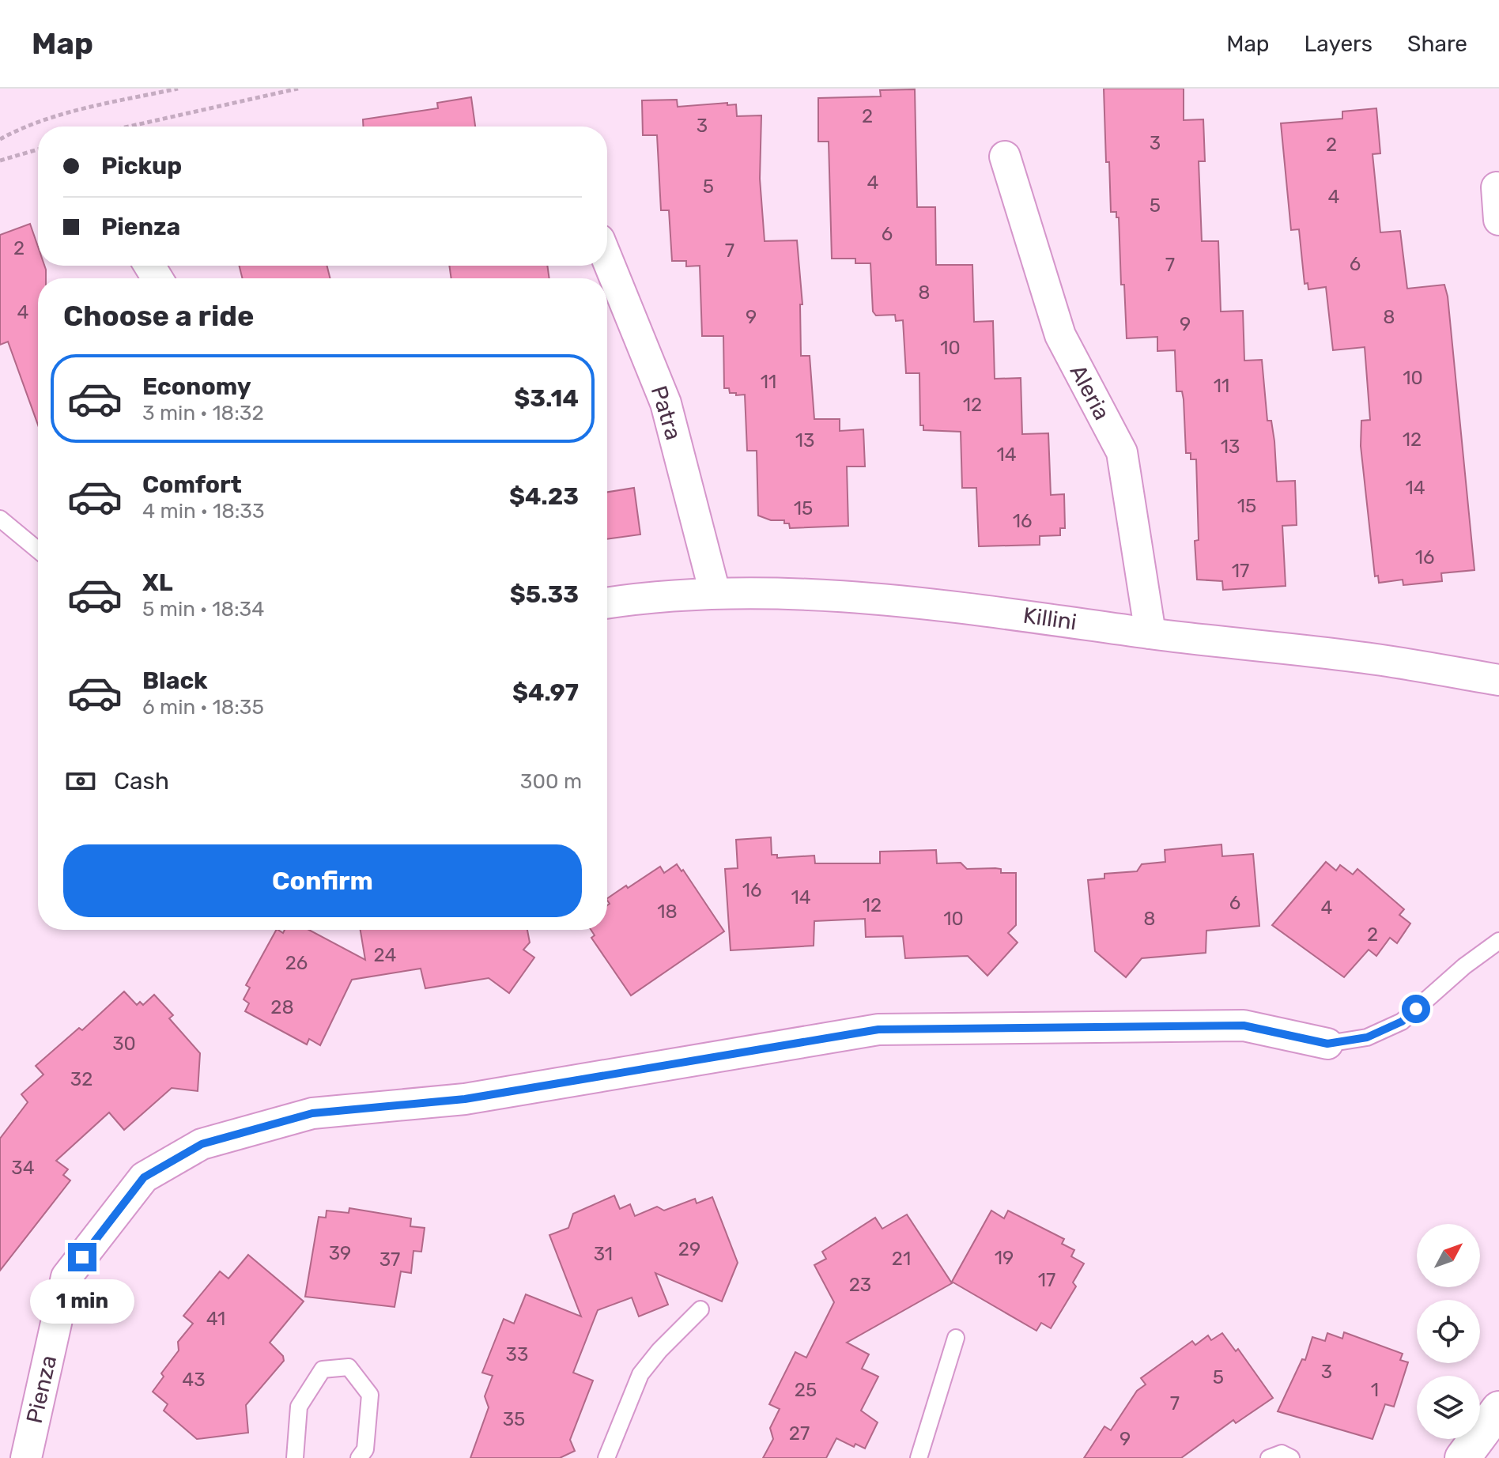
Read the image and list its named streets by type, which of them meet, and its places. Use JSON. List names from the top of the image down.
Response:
{
  "streets": {
    "street": [
      "Aleria",
      "Patra",
      "Killini",
      "Pienza"
    ]
  },
  "crossings": [
    ["Aleria", "Killini"],
    ["Patra", "Killini"]
  ],
  "house_numbers": [
    "2",
    "3",
    "3",
    "2",
    "4",
    "5",
    "4",
    "5",
    "6",
    "2",
    "7",
    "6",
    "7",
    "8",
    "4",
    "9",
    "8",
    "9",
    "10",
    "10",
    "11",
    "11",
    "12",
    "12",
    "13",
    "13",
    "14",
    "14",
    "15",
    "15",
    "16",
    "16",
    "17",
    "16",
    "14",
    "6",
    "12",
    "4",
    "18",
    "10",
    "8",
    "2",
    "24",
    "26",
    "28",
    "30",
    "32",
    "34",
    "29",
    "39",
    "31",
    "19",
    "21",
    "37",
    "17",
    "23",
    "41",
    "33",
    "3",
    "5",
    "43",
    "25",
    "1",
    "7",
    "35",
    "27",
    "9"
  ],
  "north": "top right",
  "page": {
    "header": "Map",
    "nav": ["Map", "Layers", "Share"],
    "banner": ["Pickup", "Pienza"],
    "heading": "Choose a ride",
    "list": [
      {
        "name": "Economy",
        "note": "3 min · 18:32",
        "value": "$3.14"
      },
      {
        "name": "Comfort",
        "note": "4 min · 18:33",
        "value": "$4.23"
      },
      {
        "name": "XL",
        "note": "5 min · 18:34",
        "value": "$5.33"
      },
      {
        "name": "Black",
        "note": "6 min · 18:35",
        "value": "$4.97"
      }
    ],
    "pay": ["Cash", "300 m"],
    "buttons": "Confirm",
    "bubble": "1 min"
  }
}
